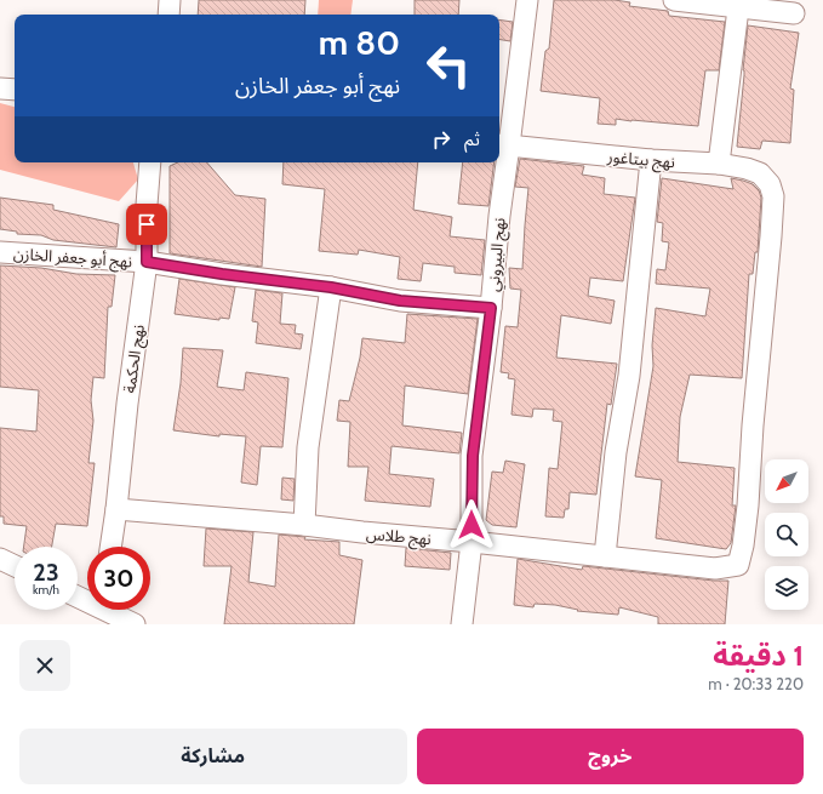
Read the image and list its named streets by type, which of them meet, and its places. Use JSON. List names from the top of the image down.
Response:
{
  "streets": {
    "street": [
      "نهج بيتاغور",
      "نهج البيروني",
      "نهج أبو جعفر الخازن",
      "نهج الحكمة",
      "نهج طلاس"
    ]
  },
  "crossings": [
    ["نهج بيتاغور", "نهج البيروني"],
    ["نهج بيتاغور", "نهج طلاس"],
    ["نهج البيروني", "نهج أبو جعفر الخازن"],
    ["نهج البيروني", "نهج طلاس"],
    ["نهج أبو جعفر الخازن", "نهج الحكمة"],
    ["نهج الحكمة", "نهج طلاس"]
  ],
  "north": "bottom left",
  "page": {
    "turn": ["80 m", "نهج أبو جعفر الخازن"],
    "then": "ثم",
    "speed": "23 km/h",
    "limit": "30",
    "heading": ["1 دقيقة", "220 m · 20:33"],
    "buttons": ["خروج", "مشاركة"]
  }
}
